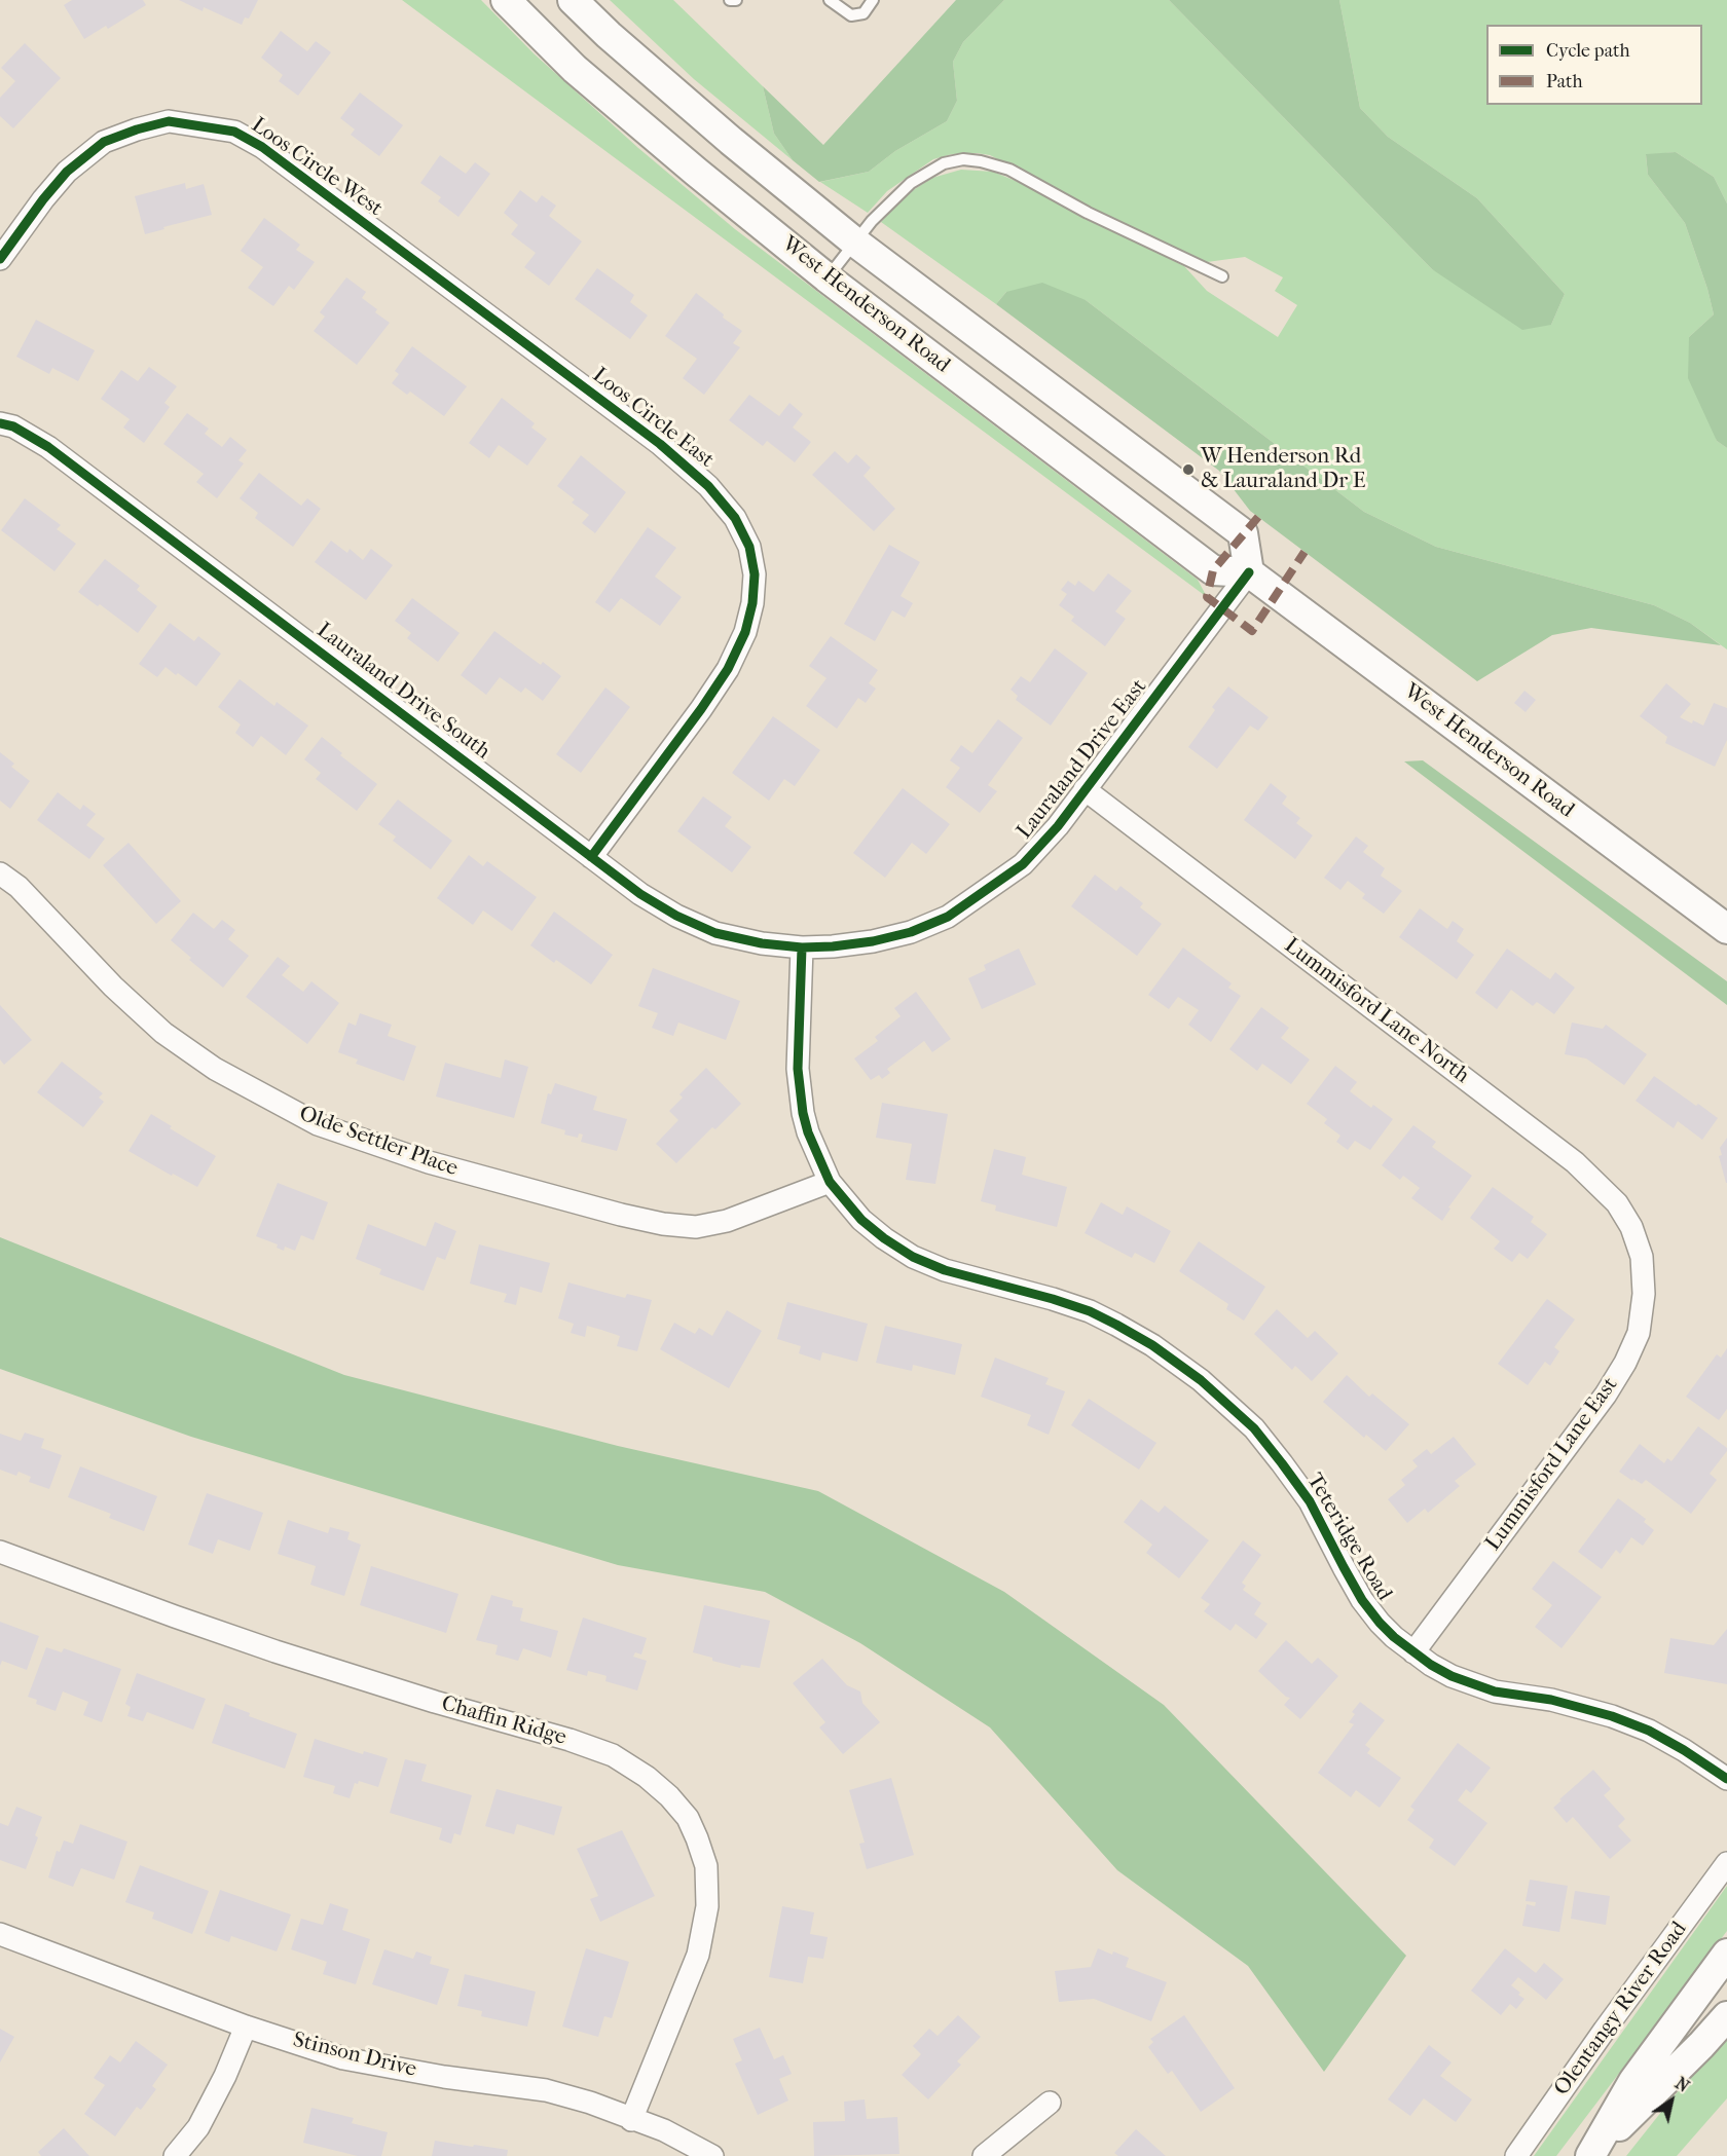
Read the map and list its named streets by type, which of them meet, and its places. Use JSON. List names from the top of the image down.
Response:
{
  "streets": {
    "main road": ["West Henderson Road"],
    "street": [
      "Loos Circle West",
      "Loos Circle East",
      "Lauraland Drive South",
      "Lauraland Drive East",
      "Lummisford Lane North",
      "Olde Settler Place",
      "Lummisford Lane East",
      "Teteridge Road",
      "Chaffin Ridge",
      "Olentangy River Road",
      "Stinson Drive"
    ]
  },
  "crossings": [
    ["Loos Circle West", "Loos Circle East"],
    ["West Henderson Road", "Lauraland Drive East"],
    ["Loos Circle East", "Lauraland Drive South"],
    ["Lauraland Drive South", "Lauraland Drive East"],
    ["Lauraland Drive South", "Teteridge Road"],
    ["Lauraland Drive East", "Lummisford Lane North"],
    ["Lauraland Drive East", "Teteridge Road"],
    ["Lummisford Lane North", "Lummisford Lane East"],
    ["Olde Settler Place", "Teteridge Road"],
    ["Lummisford Lane East", "Teteridge Road"],
    ["Chaffin Ridge", "Stinson Drive"]
  ],
  "places": ["W Henderson Rd & Lauraland Dr E"],
  "legend": ["Cycle path", "Path"],
  "north": "top right"
}
